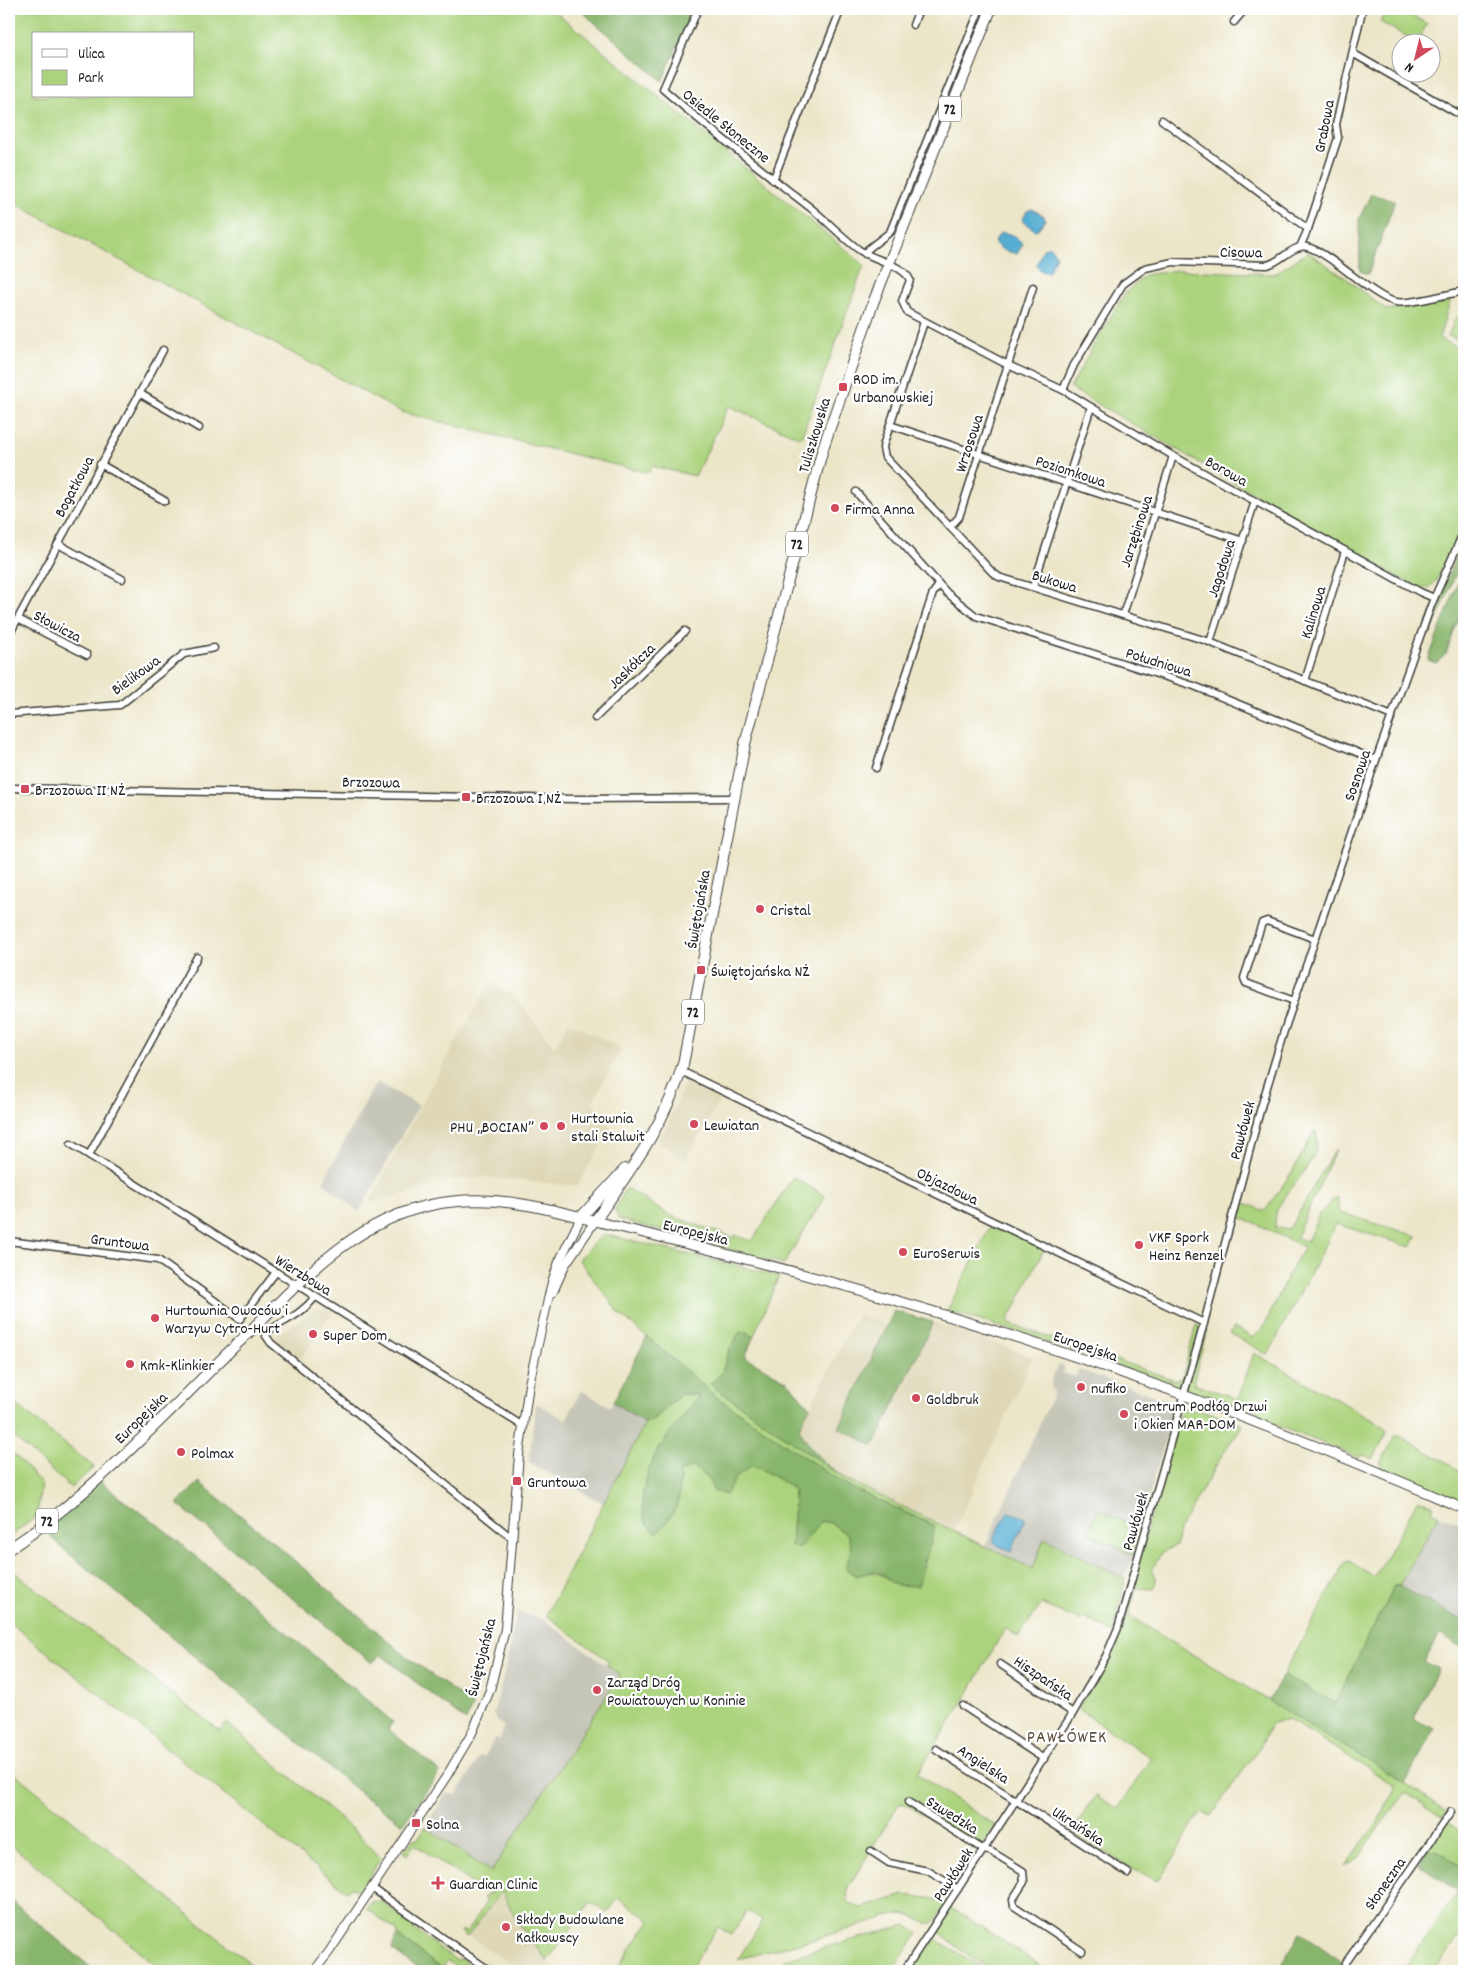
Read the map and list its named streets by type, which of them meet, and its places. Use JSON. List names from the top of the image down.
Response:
{
  "streets": {
    "main road": [
      "72",
      "Tuliszkowska",
      "Świętojańska",
      "Europejska"
    ],
    "street": [
      "Osiedle Słoneczne",
      "Grabowa",
      "Cisowa",
      "Wrzosowa",
      "Poziomkowa",
      "Borowa",
      "Bogatkowa",
      "Jarzębinowa",
      "Jagodowa",
      "Bukowa",
      "Kalinowa",
      "Słowicza",
      "Południowa",
      "Jaskółcza",
      "Bielikowa",
      "Sosnowa",
      "Brzozowa",
      "Pawłówek",
      "Objazdowa",
      "Gruntowa",
      "Wierzbowa",
      "Hiszpańska",
      "Angielska",
      "Szwedzka",
      "Ukraińska",
      "Słoneczna"
    ]
  },
  "crossings": [
    ["Osiedle Słoneczne", "Tuliszkowska"],
    ["Osiedle Słoneczne", "Borowa"],
    ["Grabowa", "Cisowa"],
    ["Cisowa", "Borowa"],
    ["Tuliszkowska", "Borowa"],
    ["Tuliszkowska", "Brzozowa"],
    ["Tuliszkowska", "Świętojańska"],
    ["Wrzosowa", "Poziomkowa"],
    ["Wrzosowa", "Borowa"],
    ["Wrzosowa", "Bukowa"],
    ["Poziomkowa", "Jarzębinowa"],
    ["Poziomkowa", "Jagodowa"],
    ["Poziomkowa", "Bukowa"],
    ["Borowa", "Jarzębinowa"],
    ["Borowa", "Jagodowa"],
    ["Borowa", "Bukowa"],
    ["Borowa", "Kalinowa"],
    ["Borowa", "Sosnowa"],
    ["Bogatkowa", "Słowicza"],
    ["Jarzębinowa", "Bukowa"],
    ["Jagodowa", "Bukowa"],
    ["Bukowa", "Kalinowa"],
    ["Bukowa", "Sosnowa"],
    ["Południowa", "Sosnowa"],
    ["Sosnowa", "Pawłówek"],
    ["Brzozowa", "Świętojańska"],
    ["Świętojańska", "Objazdowa"],
    ["Świętojańska", "Europejska"],
    ["Świętojańska", "Wierzbowa"],
    ["Pawłówek", "Objazdowa"],
    ["Pawłówek", "Europejska"],
    ["Pawłówek", "Hiszpańska"],
    ["Pawłówek", "Angielska"],
    ["Pawłówek", "Szwedzka"],
    ["Pawłówek", "Ukraińska"],
    ["Europejska", "Wierzbowa"],
    ["Gruntowa", "Wierzbowa"],
    ["Angielska", "Ukraińska"]
  ],
  "districts": ["PAWŁÓWEK"],
  "places": {
    "transit": [
      "ROD im. Urbanowskiej",
      "Brzozowa II NŻ",
      "Brzozowa I NŻ",
      "Świętojańska NŻ",
      "Gruntowa",
      "Solna"
    ],
    "other": [
      "Firma Anna",
      "Cristal",
      "Lewiatan",
      "PHU „BOCIAN”",
      "Hurtownia stali Stalwit",
      "VKF Spork Heinz Renzel",
      "EuroSerwis",
      "Hurtownia Owoców i Warzyw Cytro-Hurt",
      "Super Dom",
      "Kmk-Klinkier",
      "nufiko",
      "Goldbruk",
      "Centrum Podłóg Drzwi i Okien MAR-DOM",
      "Polmax",
      "Zarząd Dróg Powiatowych w Koninie",
      "Składy Budowlane Kałkowscy"
    ],
    "health": ["Guardian Clinic"]
  },
  "legend": ["Ulica", "Park"],
  "north": "bottom left"
}
